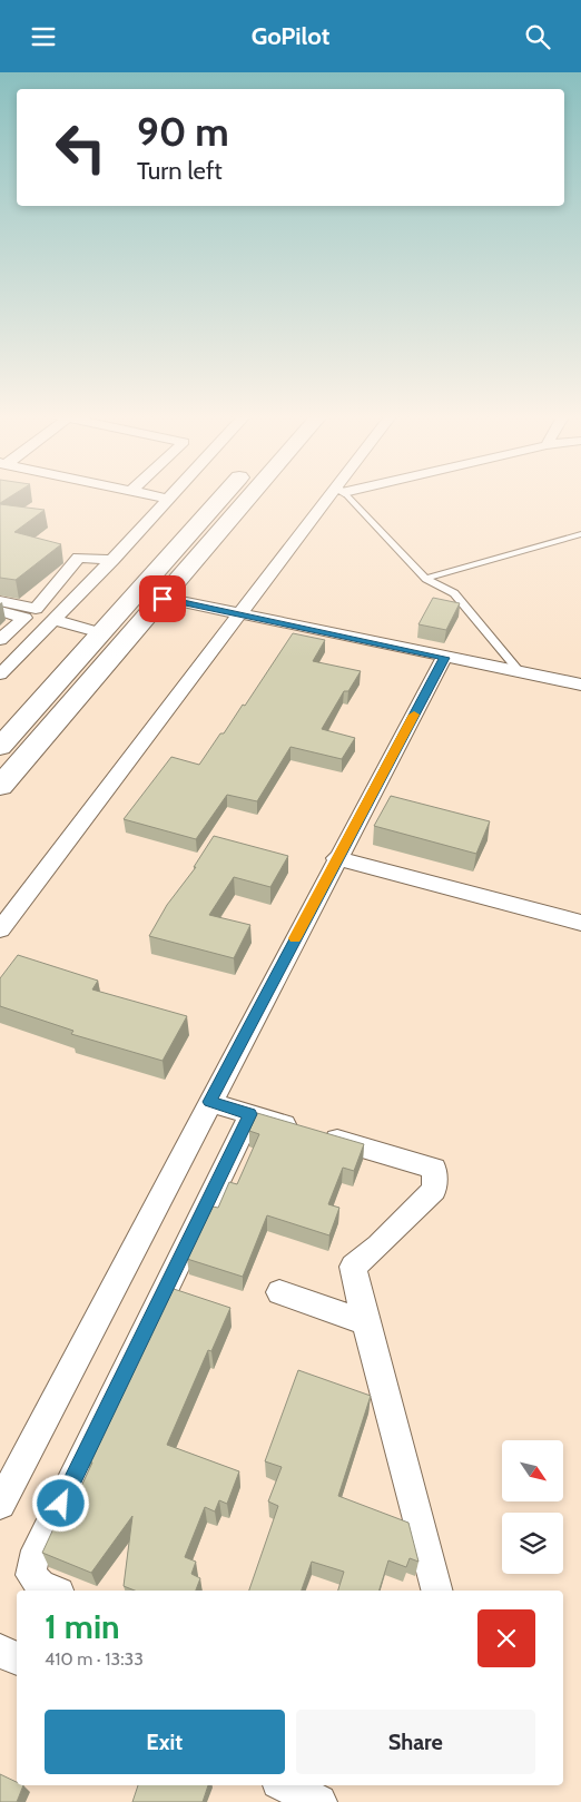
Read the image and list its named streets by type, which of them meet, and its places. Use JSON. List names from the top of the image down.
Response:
{
  "north": "bottom right",
  "page": {
    "header": "GoPilot",
    "turn": ["90 m", "Turn left"],
    "heading": ["1 min", "410 m · 13:33"],
    "buttons": ["Exit", "Share"]
  }
}
